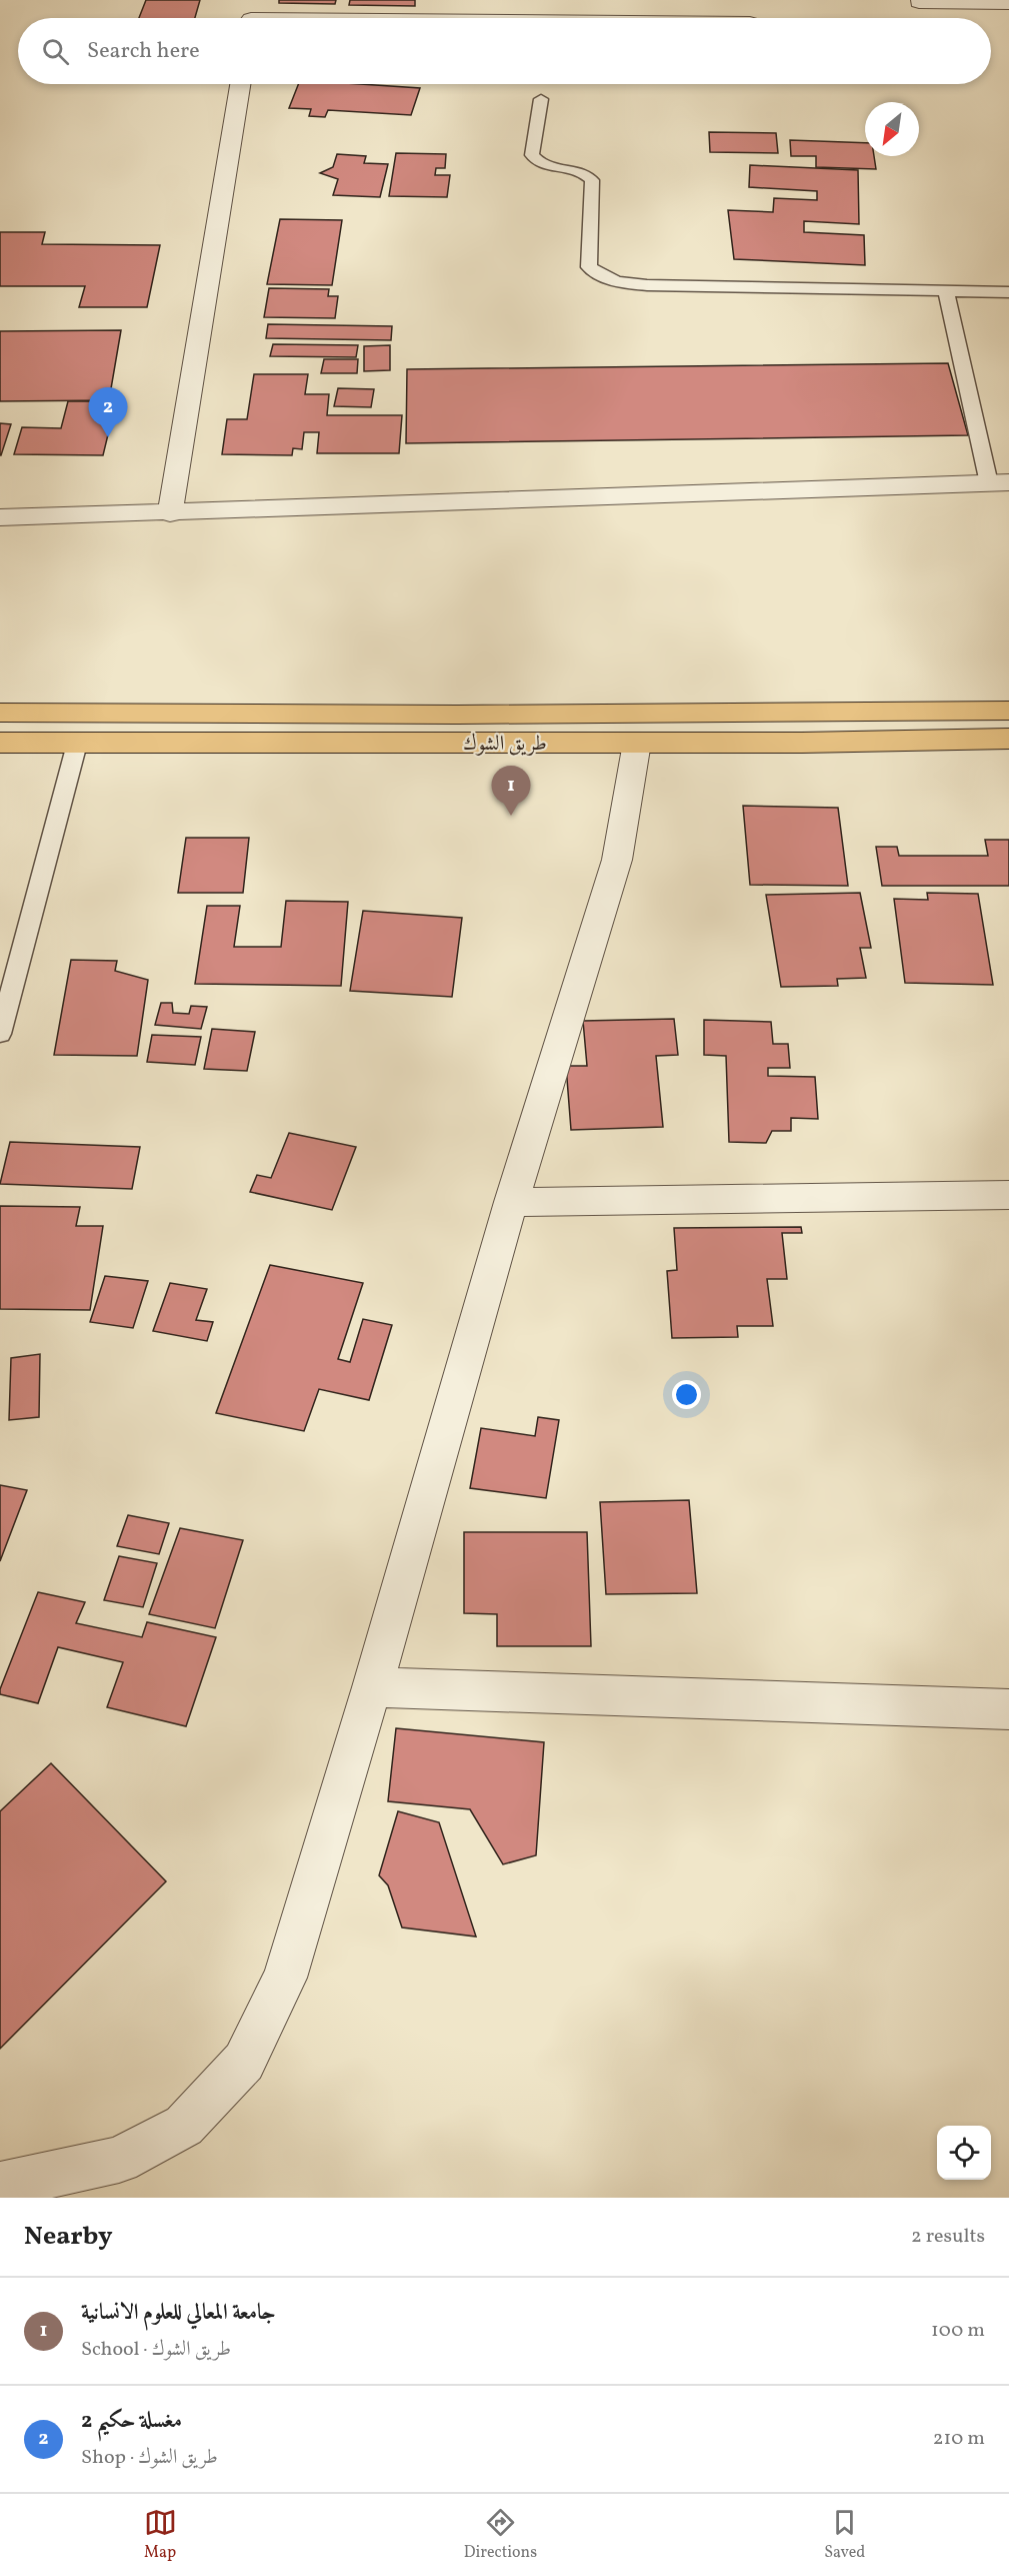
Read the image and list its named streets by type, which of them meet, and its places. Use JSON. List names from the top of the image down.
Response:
{
  "streets": {
    "main road": ["طريق الشوك"]
  },
  "north": "bottom left",
  "page": {
    "search": "Search here",
    "pins": ["2", "1"],
    "heading": ["Nearby", "2 results"],
    "list": [
      {
        "mark": "1",
        "name": "جامعة المعالي للعلوم الانسانية",
        "note": "School · طريق الشوك",
        "value": "100 m"
      },
      {
        "mark": "2",
        "name": "مغسلة حكيم 2",
        "note": "Shop · طريق الشوك",
        "value": "210 m"
      }
    ],
    "nav": ["Map", "Directions", "Saved"]
  }
}
